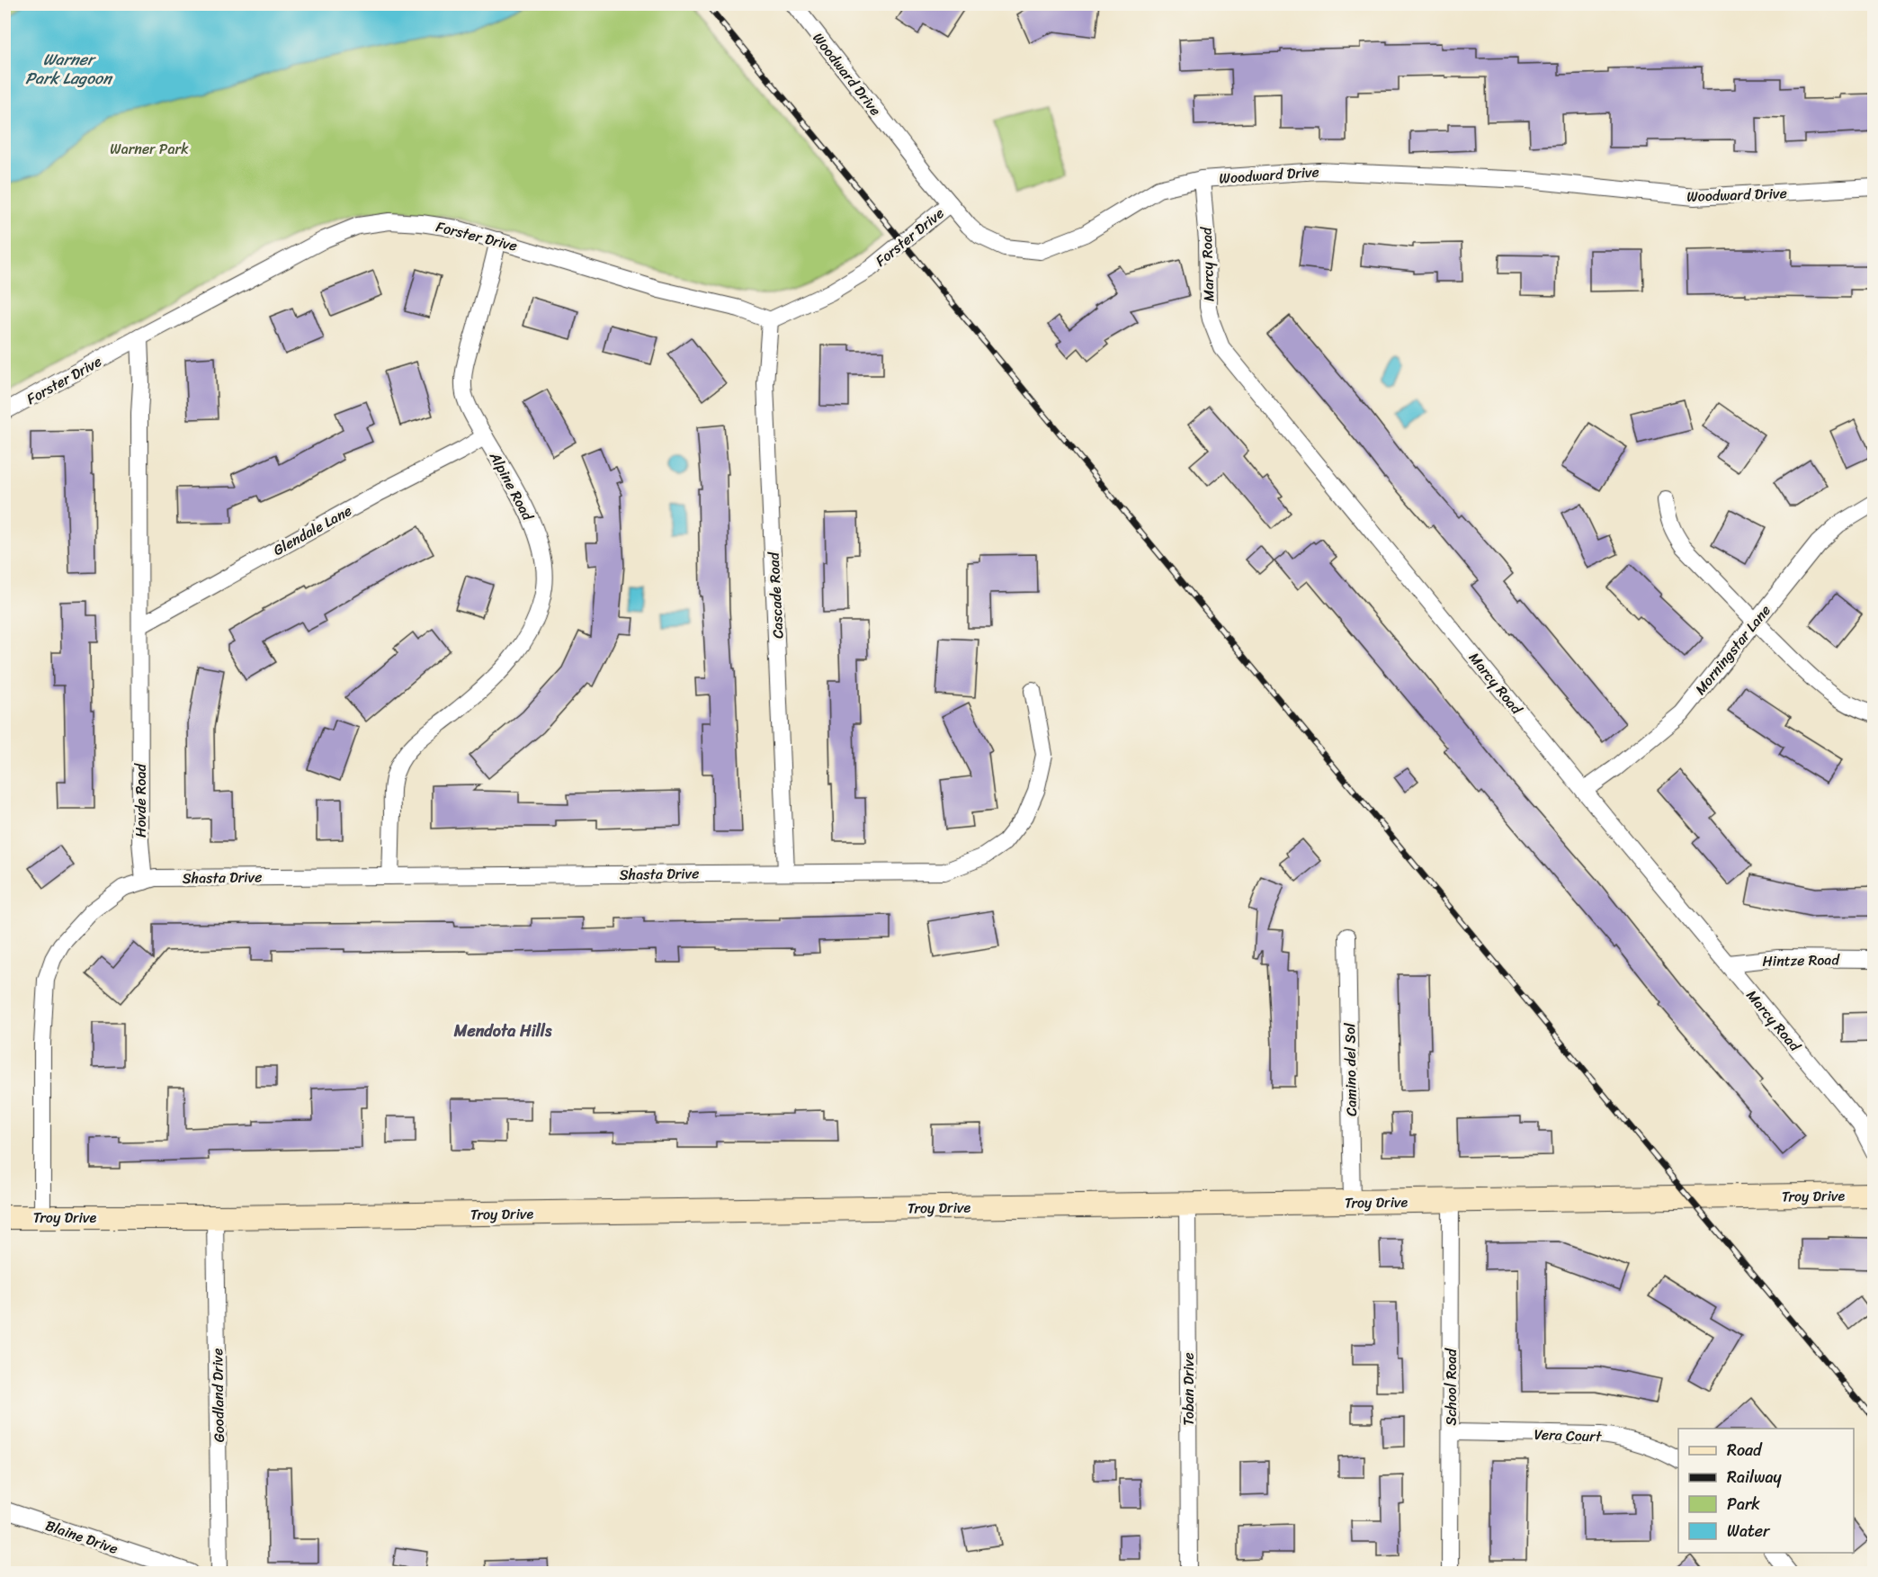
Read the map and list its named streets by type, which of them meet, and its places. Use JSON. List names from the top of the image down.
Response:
{
  "streets": {
    "street": [
      "Woodward Drive",
      "Forster Drive",
      "Marcy Road",
      "Alpine Road",
      "Glendale Lane",
      "Cascade Road",
      "Morningstar Lane",
      "Hovde Road",
      "Shasta Drive",
      "Hintze Road",
      "Camino del Sol",
      "Troy Drive",
      "School Road",
      "Toban Drive",
      "Goodland Drive",
      "Vera Court",
      "Blaine Drive"
    ]
  },
  "crossings": [
    ["Woodward Drive", "Forster Drive"],
    ["Woodward Drive", "Marcy Road"],
    ["Forster Drive", "Alpine Road"],
    ["Forster Drive", "Cascade Road"],
    ["Forster Drive", "Hovde Road"],
    ["Marcy Road", "Morningstar Lane"],
    ["Marcy Road", "Hintze Road"],
    ["Alpine Road", "Glendale Lane"],
    ["Alpine Road", "Shasta Drive"],
    ["Glendale Lane", "Hovde Road"],
    ["Cascade Road", "Shasta Drive"],
    ["Hovde Road", "Shasta Drive"],
    ["Camino del Sol", "Troy Drive"],
    ["Troy Drive", "School Road"],
    ["Troy Drive", "Toban Drive"],
    ["Troy Drive", "Goodland Drive"],
    ["School Road", "Vera Court"]
  ],
  "districts": ["Mendota Hills"],
  "water": ["Warner Park Lagoon"],
  "parks": ["Warner Park"],
  "legend": [
    "Road",
    "Railway",
    "Park",
    "Water"
  ]
}
